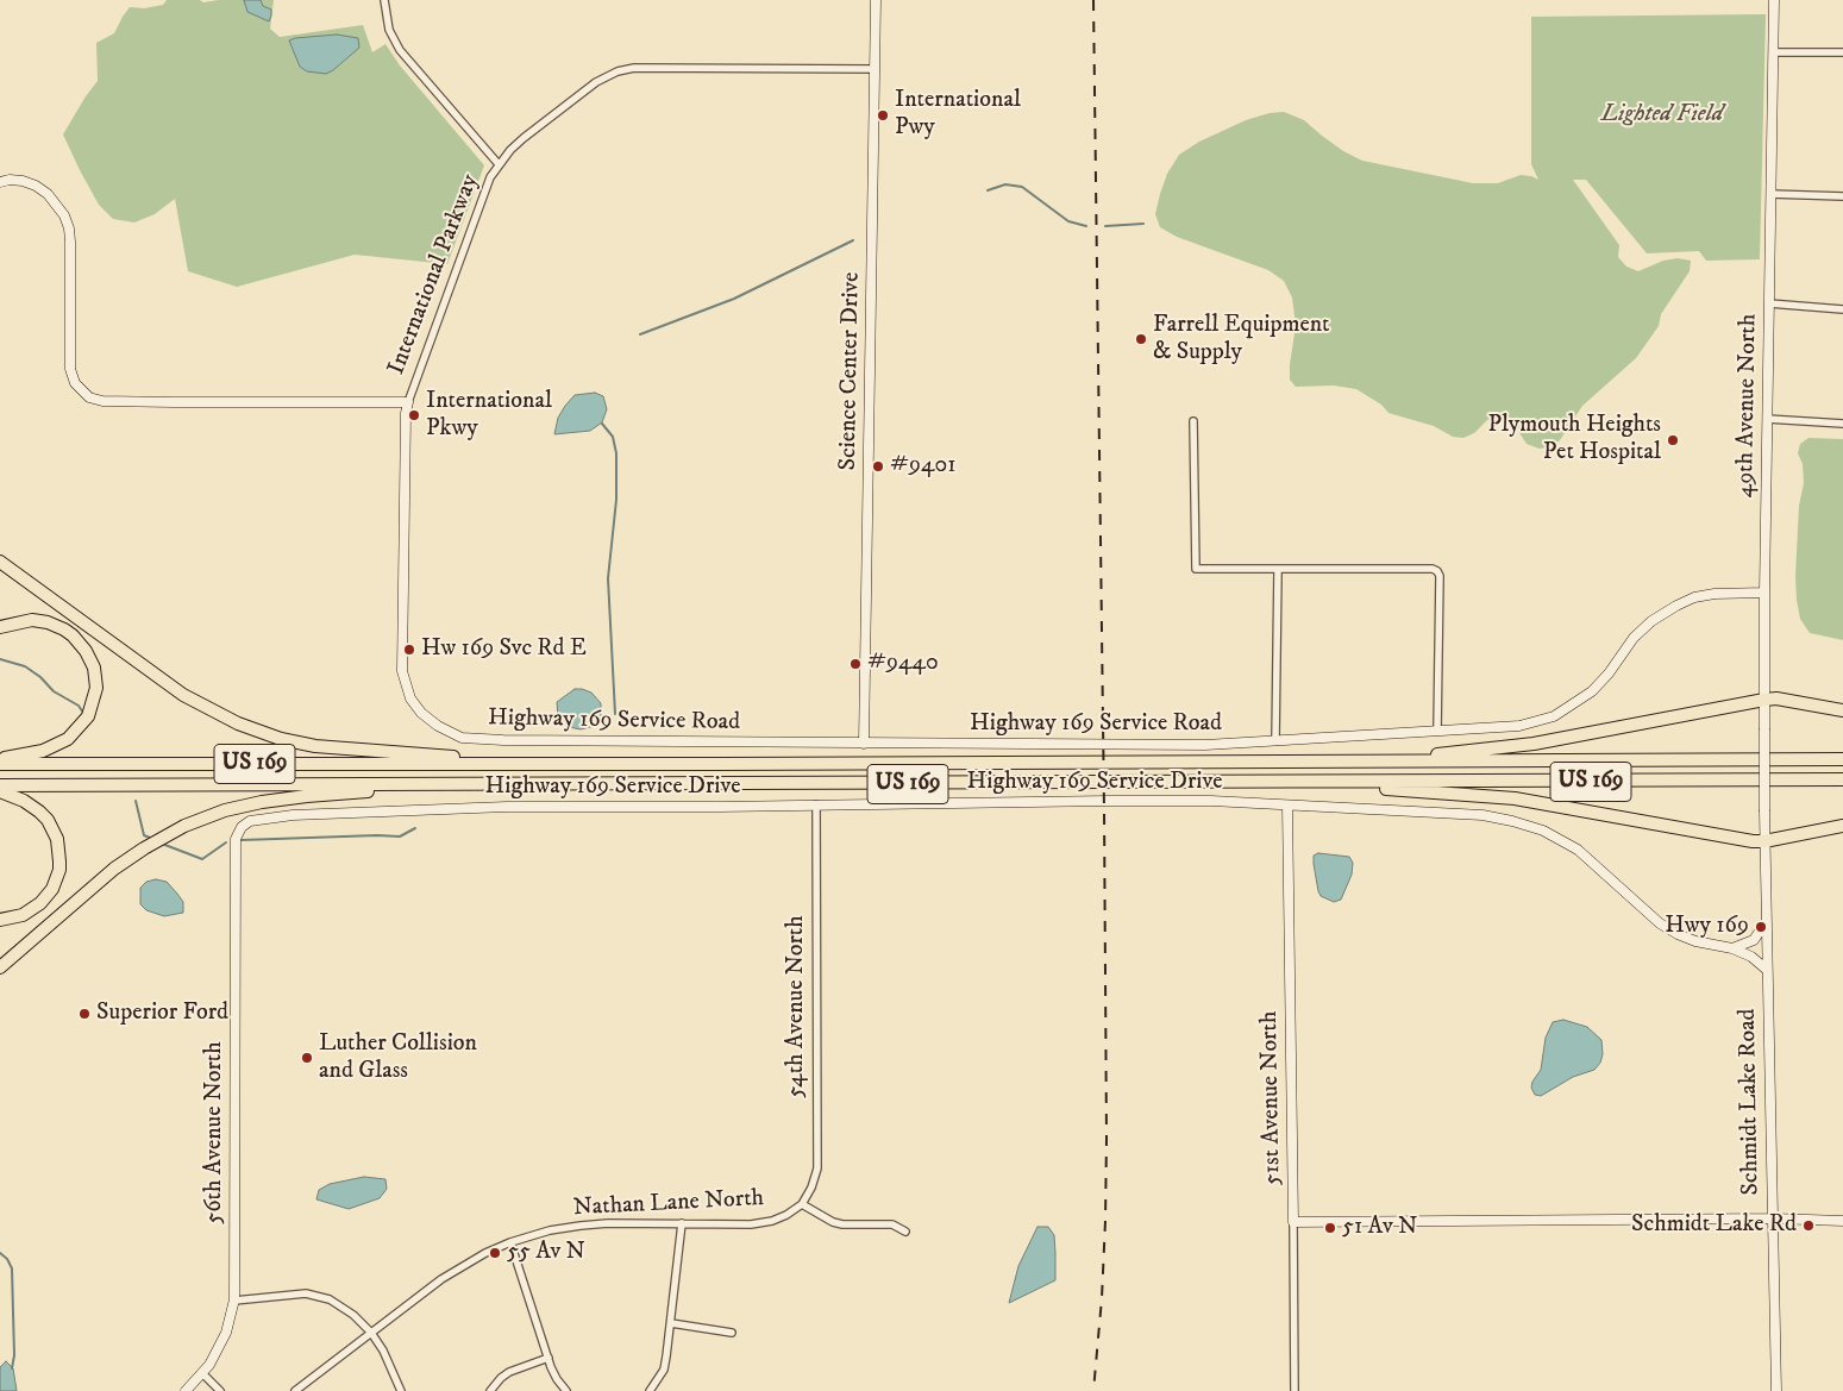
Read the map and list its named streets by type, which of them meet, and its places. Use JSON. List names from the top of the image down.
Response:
{
  "streets": {
    "highway": ["US 169"],
    "street": [
      "International Parkway",
      "Science Center Drive",
      "49th Avenue North",
      "Highway 169 Service Road",
      "Highway 169 Service Drive",
      "54th Avenue North",
      "51st Avenue North",
      "Schmidt Lake Road",
      "56th Avenue North",
      "Nathan Lane North"
    ]
  },
  "crossings": [
    ["International Parkway", "Science Center Drive"],
    ["International Parkway", "Highway 169 Service Road"],
    ["Science Center Drive", "Highway 169 Service Road"],
    ["49th Avenue North", "Highway 169 Service Road"],
    ["49th Avenue North", "Schmidt Lake Road"],
    ["Highway 169 Service Drive", "54th Avenue North"],
    ["Highway 169 Service Drive", "51st Avenue North"],
    ["Highway 169 Service Drive", "Schmidt Lake Road"],
    ["Highway 169 Service Drive", "56th Avenue North"],
    ["54th Avenue North", "Nathan Lane North"]
  ],
  "parks": ["Lighted Field"],
  "places": [
    "International Pwy",
    "Farrell Equipment & Supply",
    "International Pkwy",
    "Plymouth Heights Pet Hospital",
    "#9401",
    "Hw 169 Svc Rd E",
    "#9440",
    "Hwy 169",
    "Superior Ford",
    "Luther Collision and Glass",
    "Schmidt Lake Rd",
    "51 Av N",
    "55 Av N"
  ]
}
